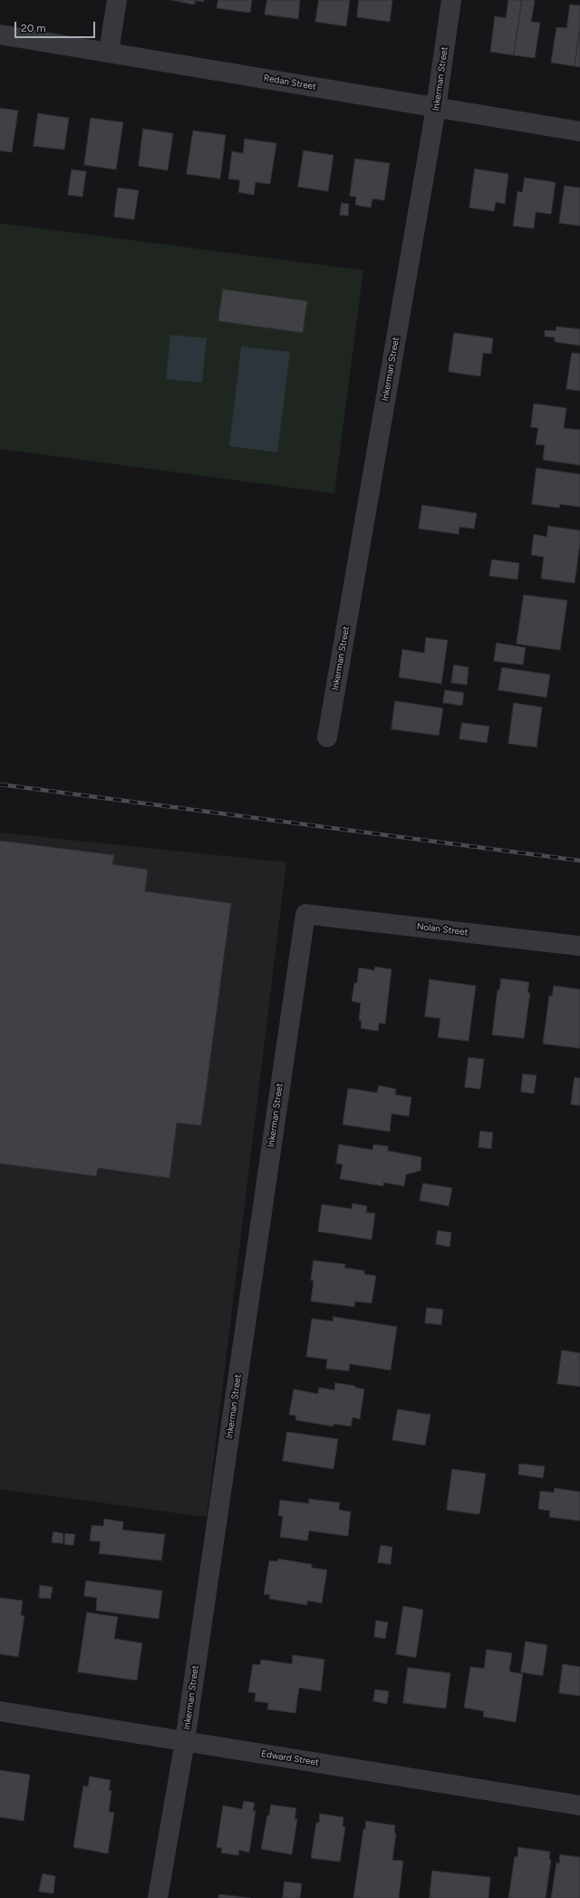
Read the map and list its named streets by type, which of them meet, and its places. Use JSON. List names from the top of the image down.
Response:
{
  "streets": {
    "street": [
      "Inkerman Street",
      "Redan Street",
      "Nolan Street",
      "Edward Street"
    ]
  },
  "crossings": [
    ["Inkerman Street", "Redan Street"],
    ["Inkerman Street", "Nolan Street"],
    ["Inkerman Street", "Edward Street"]
  ],
  "scale_bar": "20 m"
}
